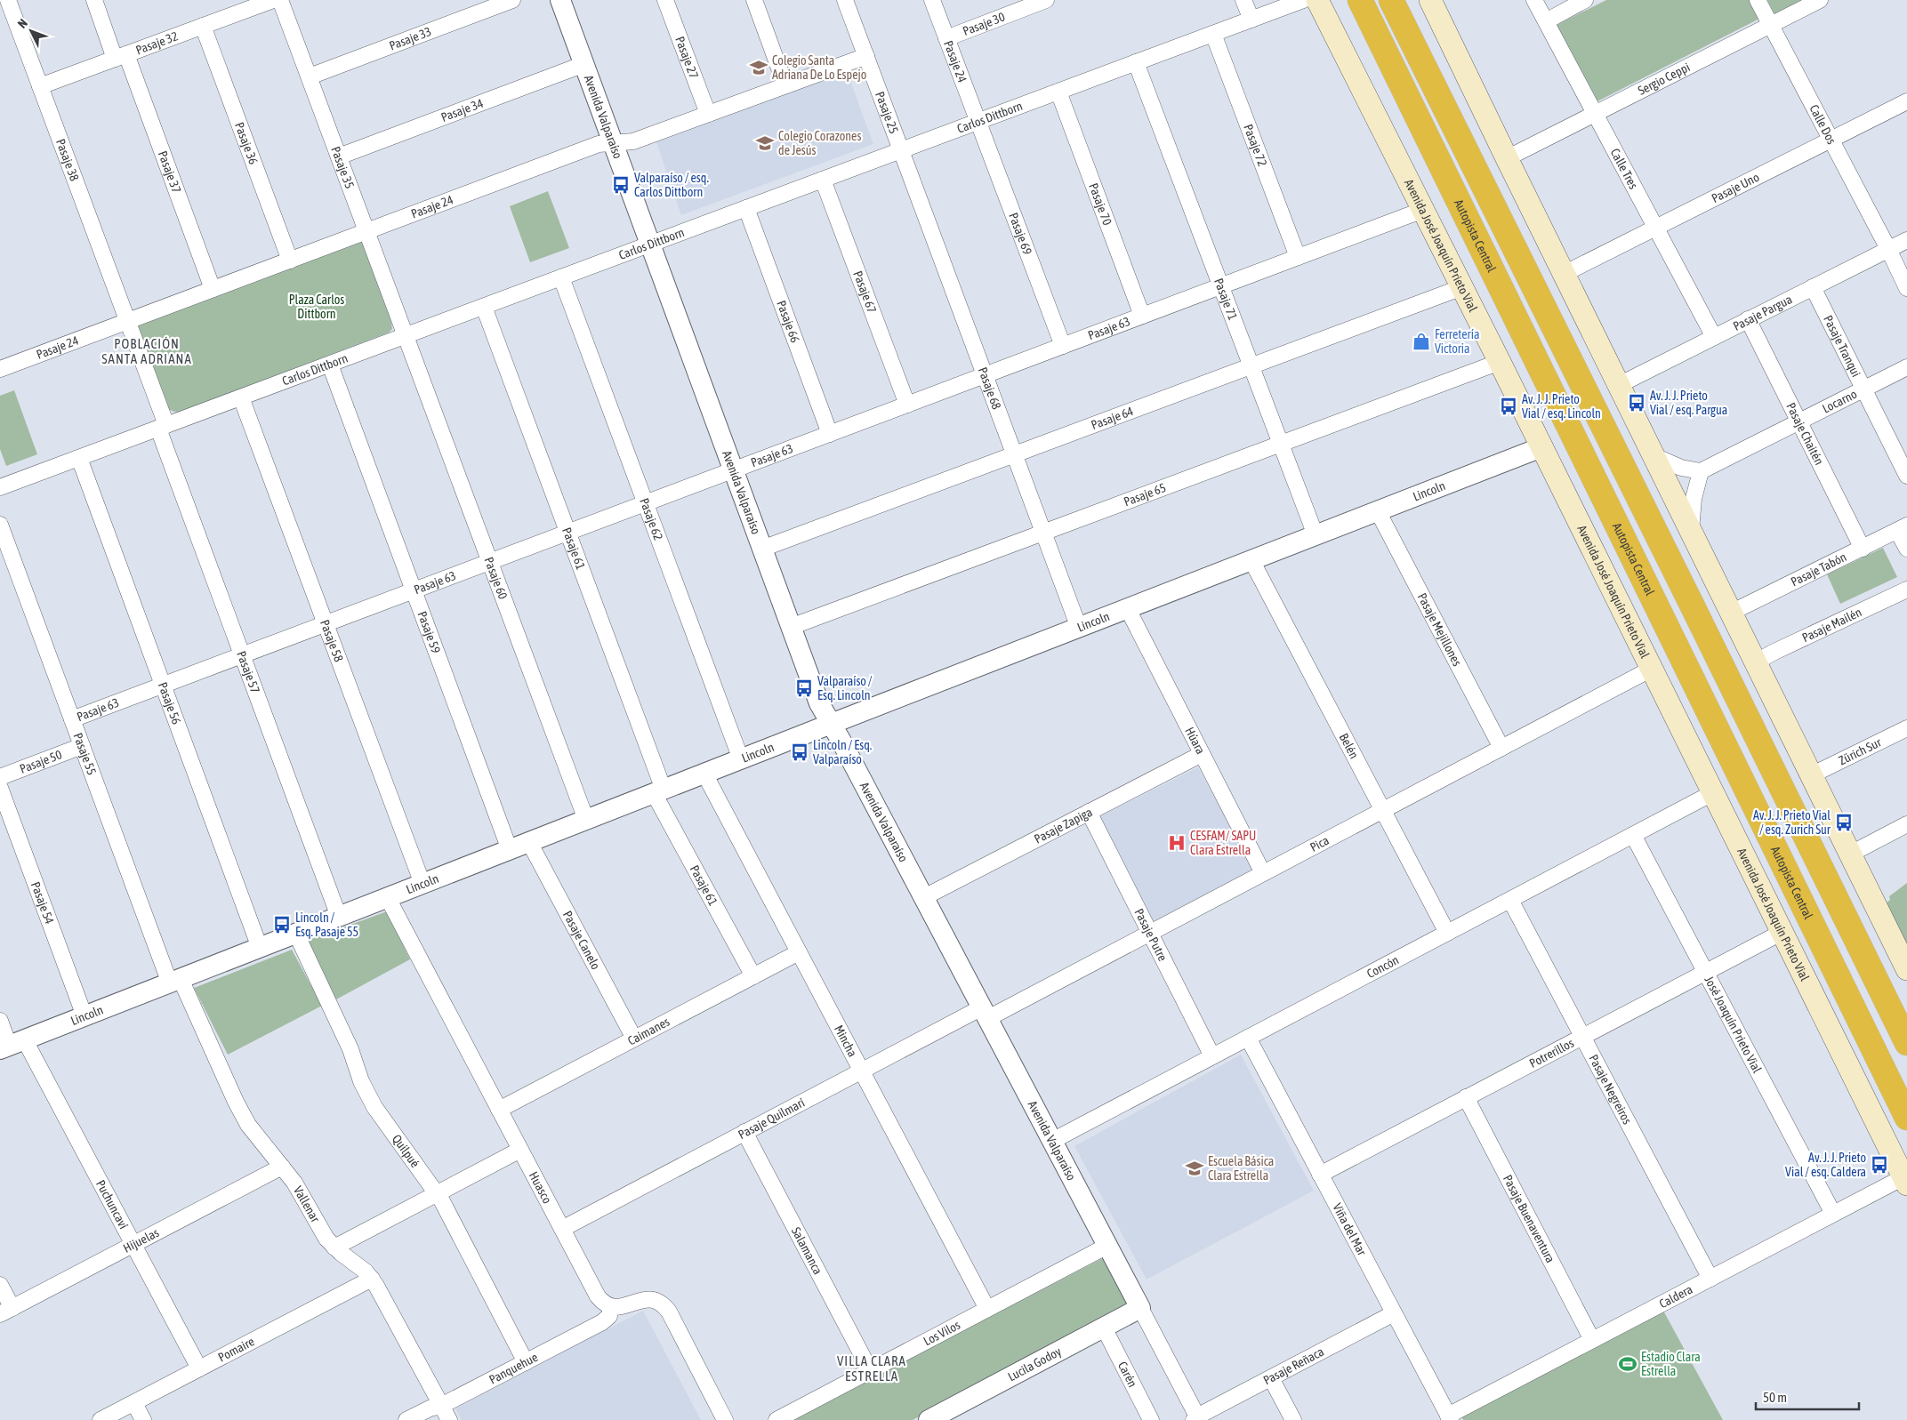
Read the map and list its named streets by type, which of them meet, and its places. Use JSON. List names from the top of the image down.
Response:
{
  "streets": {
    "highway": ["Autopista Central"],
    "main road": ["Avenida José Joaquín Prieto Vial"],
    "street": [
      "Pasaje 30",
      "Pasaje 33",
      "Pasaje 32",
      "Pasaje 27",
      "Pasaje 24",
      "Sergio Ceppi",
      "Pasaje 34",
      "Pasaje 25",
      "Avenida Valparaíso",
      "Carlos Dittborn",
      "Calle Dos",
      "Pasaje 36",
      "Pasaje 72",
      "Pasaje 38",
      "Pasaje 35",
      "Calle Tres",
      "Pasaje 37",
      "Pasaje Uno",
      "Pasaje 70",
      "Pasaje 69",
      "Pasaje 67",
      "Pasaje 71",
      "Pasaje Pargua",
      "Pasaje 66",
      "Pasaje 63",
      "Pasaje Tranqui",
      "Pasaje 68",
      "Locarno",
      "Pasaje 64",
      "Pasaje Chaitén",
      "Lincoln",
      "Pasaje 65",
      "Pasaje 62",
      "Pasaje 61",
      "Pasaje Tabón",
      "Pasaje 60",
      "Pasaje Mailén",
      "Pasaje Mejillones",
      "Pasaje 59",
      "Pasaje 58",
      "Pasaje 57",
      "Pasaje 56",
      "Húara",
      "Belén",
      "Zürich Sur",
      "Pasaje 55",
      "Pasaje 50",
      "Pasaje Zapiga",
      "Pica",
      "Pasaje 54",
      "Pasaje Putre",
      "Pasaje Canelo",
      "Concón",
      "José Joaquín Prieto Vial",
      "Caimanes",
      "Mincha",
      "Potrerillos",
      "Pasaje Negreiros",
      "Pasaje Quilmarí",
      "Quilpué",
      "Huasco",
      "Puchuncaví",
      "Vallenar",
      "Pasaje Buenaventura",
      "Viña del Mar",
      "Hijuelas",
      "Salamanca",
      "Caldera",
      "Los Vilos",
      "Pomaire",
      "Lucila Godoy",
      "Pasaje Reñaca",
      "Panquehue",
      "Carén"
    ]
  },
  "crossings": [
    ["Pasaje 30", "Pasaje 24"],
    ["Pasaje 33", "Pasaje 35"],
    ["Pasaje 32", "Pasaje 36"],
    ["Pasaje 32", "Pasaje 38"],
    ["Pasaje 32", "Pasaje 37"],
    ["Pasaje 27", "Pasaje 24"],
    ["Pasaje 24", "Pasaje 25"],
    ["Pasaje 24", "Avenida Valparaíso"],
    ["Pasaje 24", "Carlos Dittborn"],
    ["Pasaje 24", "Pasaje 36"],
    ["Pasaje 24", "Pasaje 38"],
    ["Pasaje 24", "Pasaje 35"],
    ["Pasaje 24", "Pasaje 37"],
    ["Pasaje 24", "Pasaje 69"],
    ["Pasaje 24", "Pasaje 57"],
    ["Sergio Ceppi", "Calle Dos"],
    ["Sergio Ceppi", "Calle Tres"],
    ["Pasaje 34", "Avenida Valparaíso"],
    ["Pasaje 34", "Pasaje 35"],
    ["Pasaje 25", "Carlos Dittborn"],
    ["Pasaje 25", "Pasaje 68"],
    ["Avenida Valparaíso", "Carlos Dittborn"],
    ["Avenida Valparaíso", "Pasaje 63"],
    ["Avenida Valparaíso", "Pasaje 64"],
    ["Avenida Valparaíso", "Lincoln"],
    ["Avenida Valparaíso", "Pasaje 65"],
    ["Avenida Valparaíso", "Pasaje Zapiga"],
    ["Avenida Valparaíso", "Pica"],
    ["Avenida Valparaíso", "Concón"],
    ["Avenida Valparaíso", "Pasaje Quilmarí"],
    ["Avenida Valparaíso", "Los Vilos"],
    ["Avenida Valparaíso", "Lucila Godoy"],
    ["Avenida Valparaíso", "Pasaje Reñaca"],
    ["Carlos Dittborn", "Pasaje 72"],
    ["Carlos Dittborn", "Pasaje 35"],
    ["Carlos Dittborn", "Pasaje 70"],
    ["Carlos Dittborn", "Pasaje 69"],
    ["Carlos Dittborn", "Pasaje 67"],
    ["Carlos Dittborn", "Pasaje 71"],
    ["Carlos Dittborn", "Pasaje 66"],
    ["Carlos Dittborn", "Pasaje 68"],
    ["Carlos Dittborn", "Pasaje 62"],
    ["Carlos Dittborn", "Pasaje 61"],
    ["Carlos Dittborn", "Pasaje 60"],
    ["Carlos Dittborn", "Pasaje 59"],
    ["Carlos Dittborn", "Pasaje 58"],
    ["Carlos Dittborn", "Pasaje 57"],
    ["Carlos Dittborn", "Pasaje 56"],
    ["Calle Dos", "Pasaje Uno"],
    ["Calle Dos", "Pasaje Pargua"],
    ["Pasaje 72", "Pasaje 63"],
    ["Pasaje 38", "Pasaje 57"],
    ["Pasaje 35", "Pasaje 60"],
    ["Calle Tres", "Pasaje Uno"],
    ["Calle Tres", "Pasaje Pargua"],
    ["Pasaje 70", "Pasaje 63"],
    ["Pasaje 69", "Pasaje 63"],
    ["Avenida José Joaquín Prieto Vial", "Pasaje 63"],
    ["Avenida José Joaquín Prieto Vial", "Pasaje 64"],
    ["Avenida José Joaquín Prieto Vial", "Lincoln"],
    ["Avenida José Joaquín Prieto Vial", "Pasaje 65"],
    ["Avenida José Joaquín Prieto Vial", "Pica"],
    ["Avenida José Joaquín Prieto Vial", "Concón"],
    ["Avenida José Joaquín Prieto Vial", "Potrerillos"],
    ["Avenida José Joaquín Prieto Vial", "Caldera"],
    ["Pasaje 67", "Pasaje 63"],
    ["Pasaje 71", "Pasaje 63"],
    ["Pasaje 71", "Pasaje 64"],
    ["Pasaje 71", "Lincoln"],
    ["Pasaje 71", "Pasaje 65"],
    ["Pasaje Pargua", "Pasaje Tranqui"],
    ["Pasaje Pargua", "Pasaje Chaitén"],
    ["Pasaje 66", "Pasaje 63"],
    ["Pasaje 63", "Pasaje 68"],
    ["Pasaje 63", "Pasaje 62"],
    ["Pasaje 63", "Pasaje 61"],
    ["Pasaje 63", "Pasaje 60"],
    ["Pasaje 63", "Pasaje 59"],
    ["Pasaje 63", "Pasaje 58"],
    ["Pasaje 63", "Pasaje 57"],
    ["Pasaje 63", "Pasaje 56"],
    ["Pasaje 63", "Pasaje 55"],
    ["Pasaje Tranqui", "Locarno"],
    ["Pasaje 68", "Pasaje 64"],
    ["Pasaje 68", "Lincoln"],
    ["Pasaje 68", "Pasaje 65"],
    ["Locarno", "Pasaje Chaitén"],
    ["Pasaje Chaitén", "Pasaje Tabón"],
    ["Lincoln", "Pasaje 62"],
    ["Lincoln", "Pasaje 61"],
    ["Lincoln", "Pasaje 60"],
    ["Lincoln", "Pasaje Mejillones"],
    ["Lincoln", "Pasaje 59"],
    ["Lincoln", "Pasaje 58"],
    ["Lincoln", "Pasaje 57"],
    ["Lincoln", "Pasaje 56"],
    ["Lincoln", "Húara"],
    ["Lincoln", "Belén"],
    ["Lincoln", "Pasaje 55"],
    ["Lincoln", "Pasaje 54"],
    ["Lincoln", "Pasaje Canelo"],
    ["Lincoln", "Mincha"],
    ["Lincoln", "Quilpué"],
    ["Lincoln", "Huasco"],
    ["Lincoln", "Puchuncaví"],
    ["Lincoln", "Vallenar"],
    ["Pasaje 61", "Caimanes"],
    ["Pasaje Mejillones", "Pica"],
    ["Húara", "Pasaje Zapiga"],
    ["Húara", "Pica"],
    ["Belén", "Pica"],
    ["Belén", "Concón"],
    ["Pasaje 55", "Pasaje 50"],
    ["Pasaje 55", "Vallenar"],
    ["Pasaje Zapiga", "Pasaje Putre"],
    ["Pica", "Pasaje Putre"],
    ["Pica", "Pasaje Quilmarí"],
    ["Pasaje Putre", "Concón"],
    ["Pasaje Canelo", "Caimanes"],
    ["Concón", "José Joaquín Prieto Vial"],
    ["Concón", "Pasaje Negreiros"],
    ["Concón", "Viña del Mar"],
    ["José Joaquín Prieto Vial", "Potrerillos"],
    ["José Joaquín Prieto Vial", "Caldera"],
    ["Caimanes", "Mincha"],
    ["Caimanes", "Huasco"],
    ["Mincha", "Pasaje Quilmarí"],
    ["Mincha", "Los Vilos"],
    ["Potrerillos", "Pasaje Negreiros"],
    ["Potrerillos", "Pasaje Buenaventura"],
    ["Potrerillos", "Viña del Mar"],
    ["Pasaje Negreiros", "Caldera"],
    ["Pasaje Quilmarí", "Huasco"],
    ["Pasaje Quilmarí", "Salamanca"],
    ["Quilpué", "Panquehue"],
    ["Huasco", "Panquehue"],
    ["Puchuncaví", "Hijuelas"],
    ["Puchuncaví", "Pomaire"],
    ["Vallenar", "Hijuelas"],
    ["Vallenar", "Pomaire"],
    ["Vallenar", "Panquehue"],
    ["Pasaje Buenaventura", "Caldera"],
    ["Viña del Mar", "Caldera"],
    ["Viña del Mar", "Pasaje Reñaca"],
    ["Salamanca", "Los Vilos"],
    ["Lucila Godoy", "Carén"]
  ],
  "districts": ["POBLACIÓN SANTA ADRIANA", "VILLA CLARA ESTRELLA"],
  "parks": ["Plaza Carlos Dittborn"],
  "places": {
    "school or university": ["Colegio Santa Adriana De Lo Espejo", "Colegio Corazones de Jesús", "Escuela Básica Clara Estrella"],
    "bus stop": [
      "Valparaíso / esq. Carlos Dittborn",
      "Av. J. J. Prieto Vial / esq. Pargua",
      "Av. J. J. Prieto Vial / esq. Lincoln",
      "Valparaíso / Esq. Lincoln",
      "Lincoln / Esq. Valparaíso",
      "Av. J. J. Prieto Vial / esq. Zurich Sur",
      "Lincoln / Esq. Pasaje 55",
      "Av. J. J. Prieto Vial / esq. Caldera"
    ],
    "shop": ["Ferretería Victoria"],
    "hospital": ["CESFAM/ SAPU Clara Estrella"],
    "sports": ["Estadio Clara Estrella"]
  },
  "scale_bar": "50 m",
  "north": "top left"
}
